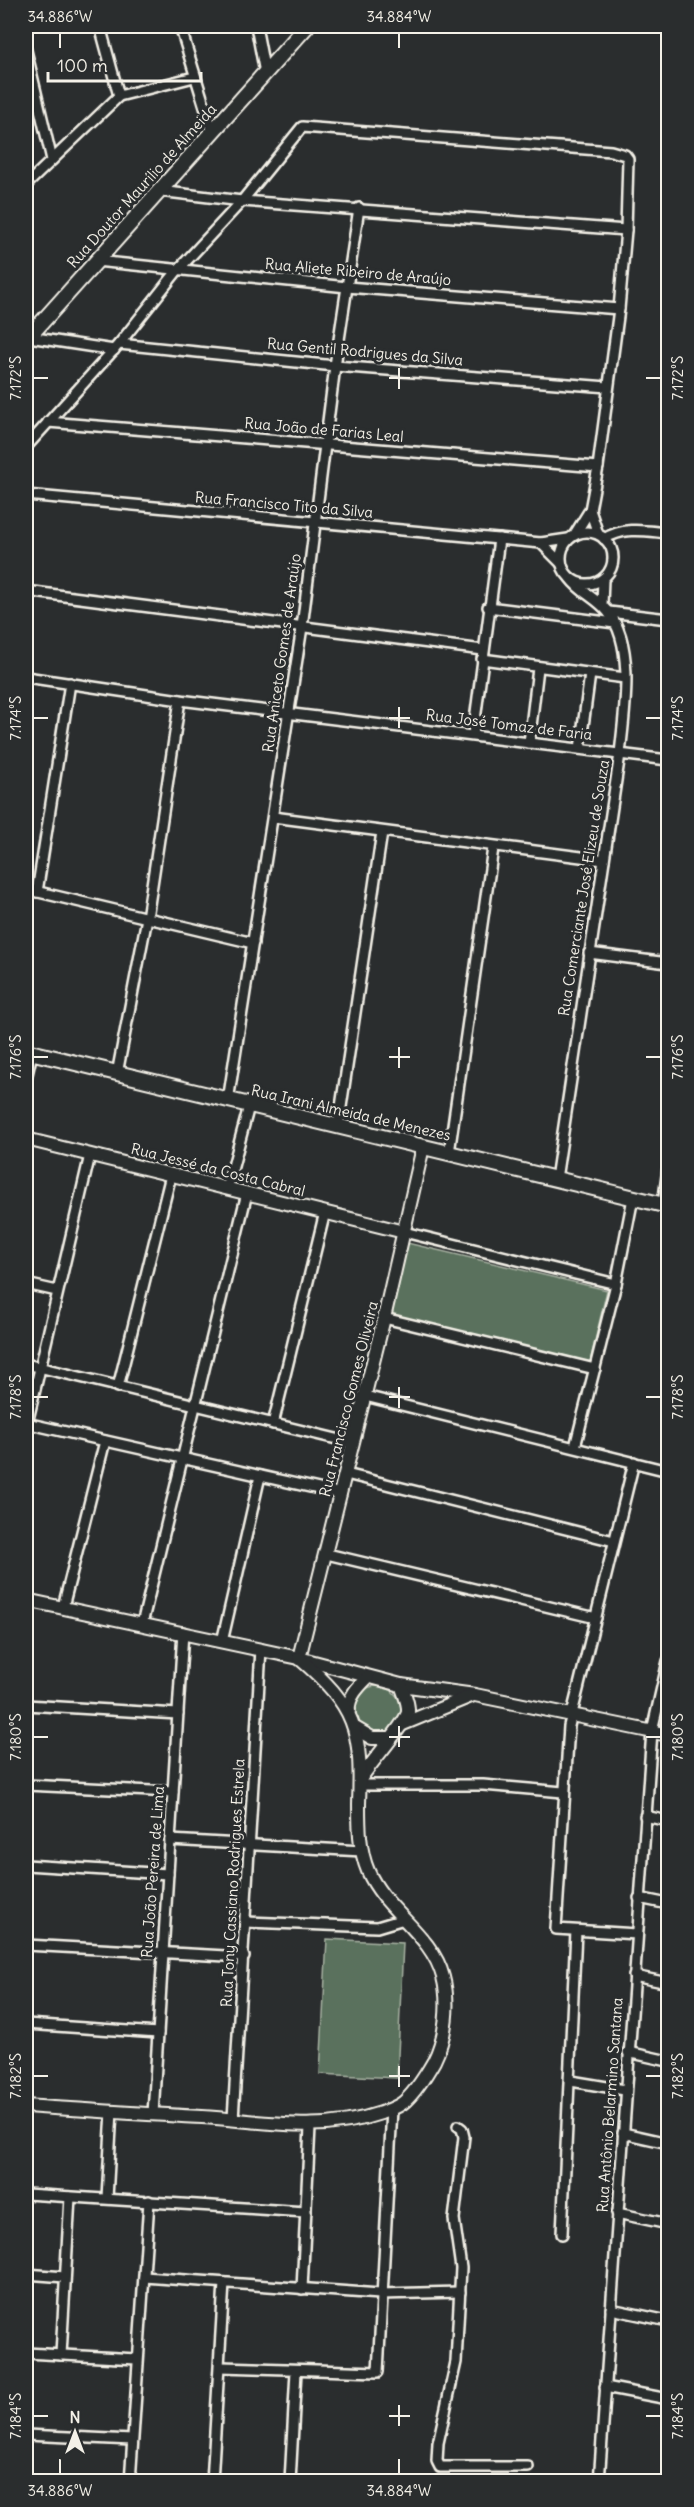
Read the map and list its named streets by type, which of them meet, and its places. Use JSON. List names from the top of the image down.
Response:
{
  "streets": {
    "main road": ["Rua Doutor Maurílio de Almeida", "Rua Irani Almeida de Menezes"],
    "street": [
      "Rua Aliete Ribeiro de Araújo",
      "Rua Gentil Rodrigues da Silva",
      "Rua João de Farias Leal",
      "Rua Francisco Tito da Silva",
      "Rua Aniceto Gomes de Araújo",
      "Rua José Tomaz de Faria",
      "Rua Comerciante José Elizeu de Souza",
      "Rua Jessé da Costa Cabral",
      "Rua Francisco Gomes Oliveira",
      "Rua João Pereira de Lima",
      "Rua Tony Cassiano Rodrigues Estrela",
      "Rua Antônio Belarmino Santana"
    ]
  },
  "crossings": [
    ["Rua Doutor Maurílio de Almeida", "Rua Aliete Ribeiro de Araújo"],
    ["Rua Doutor Maurílio de Almeida", "Rua Gentil Rodrigues da Silva"],
    ["Rua Aliete Ribeiro de Araújo", "Rua Aniceto Gomes de Araújo"],
    ["Rua Gentil Rodrigues da Silva", "Rua Aniceto Gomes de Araújo"],
    ["Rua João de Farias Leal", "Rua Aniceto Gomes de Araújo"],
    ["Rua Francisco Tito da Silva", "Rua Aniceto Gomes de Araújo"],
    ["Rua Francisco Tito da Silva", "Rua Comerciante José Elizeu de Souza"],
    ["Rua Aniceto Gomes de Araújo", "Rua José Tomaz de Faria"],
    ["Rua Aniceto Gomes de Araújo", "Rua Irani Almeida de Menezes"],
    ["Rua José Tomaz de Faria", "Rua Comerciante José Elizeu de Souza"],
    ["Rua Comerciante José Elizeu de Souza", "Rua Irani Almeida de Menezes"],
    ["Rua Irani Almeida de Menezes", "Rua Francisco Gomes Oliveira"],
    ["Rua Jessé da Costa Cabral", "Rua Francisco Gomes Oliveira"]
  ],
  "scale_bar": "100 m",
  "north": "top",
  "coordinates": [
    "34.886°W",
    "34.884°W",
    "7.172°S",
    "7.174°S",
    "7.176°S",
    "7.178°S",
    "7.180°S",
    "7.182°S",
    "7.184°S"
  ]
}
